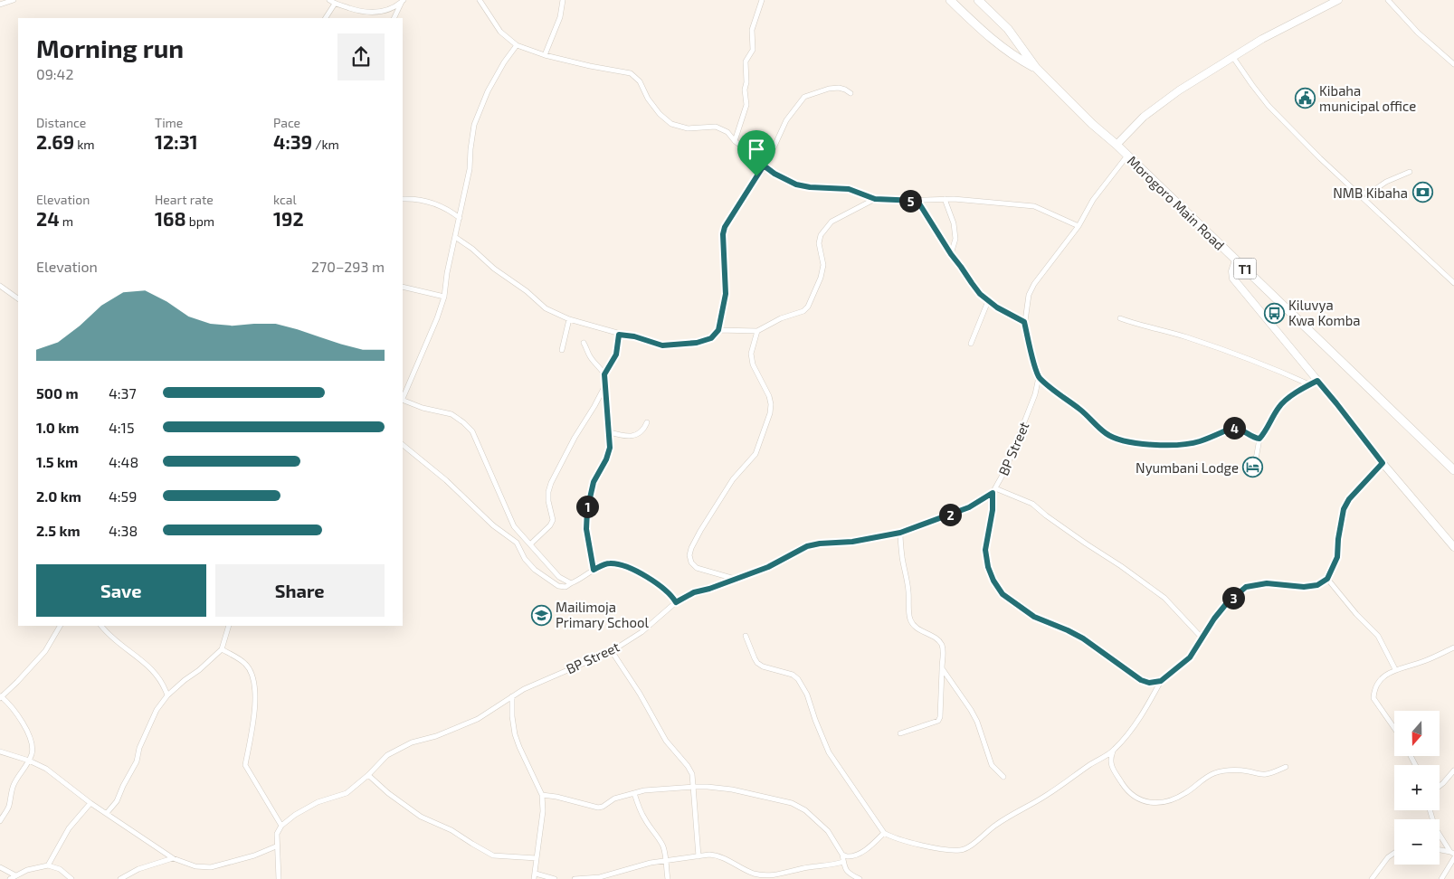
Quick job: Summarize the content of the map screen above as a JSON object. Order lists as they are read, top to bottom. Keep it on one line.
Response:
{"streets":{"highway":["Morogoro Main Road","T1"],"street":["BP Street"]},"places":{"public building":["Kibaha municipal office"],"bank":["NMB Kibaha"],"bus stop":["Kiluvya Kwa Komba"],"hotel":["Nyumbani Lodge"],"school or university":["Mailimoja Primary School"]},"north":"bottom","page":{"heading":["Morning run","09:42"],"stats":[["Distance","2.69 km"],["Time","12:31"],["Pace","4:39 /km"],["Elevation","24 m"],["Heart rate","168 bpm"],["kcal","192"]],"pins":["5","4","1","2","3"],"chart":["Elevation","270–293 m"],"list":[{"name":"500 m","note":"4:37"},{"name":"1.0 km","note":"4:15"},{"name":"1.5 km","note":"4:48"},{"name":"2.0 km","note":"4:59"},{"name":"2.5 km","note":"4:38"}],"buttons":["Save","Share"],"map_buttons":["+","−"]}}
